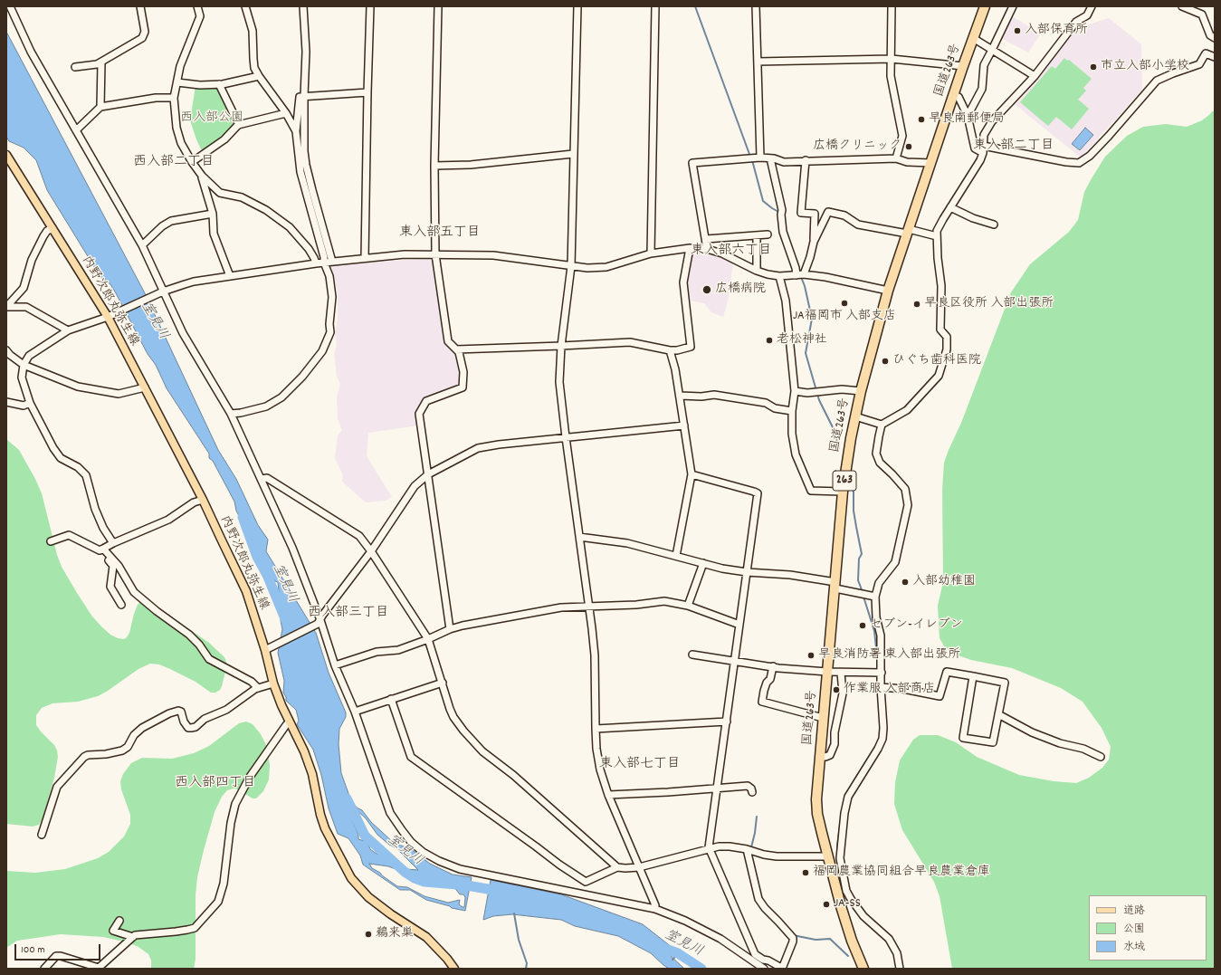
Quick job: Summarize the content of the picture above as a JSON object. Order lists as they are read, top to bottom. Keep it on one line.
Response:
{"streets":{"highway":["国道263号","263"],"main road":["内野次郎丸弥生線"]},"districts":["東入部二丁目","西入部二丁目","東入部五丁目","東入部六丁目","西入部三丁目","東入部七丁目","西入部四丁目"],"water":["室見川"],"parks":["西入部公園"],"places":["入部保育所","市立入部小学校","早良南郵便局","広橋クリニック","広橋病院","JA福岡市 入部支店","早良区役所 入部出張所","老松神社","ひぐち歯科医院","入部幼稚園","セブン-イレブン","早良消防署 東入部出張所","作業服 入部商店","福岡農業協同組合早良農業倉庫","JA-SS","鵜来巣"],"legend":["道路","公園","水域"],"scale_bar":"100 m"}
